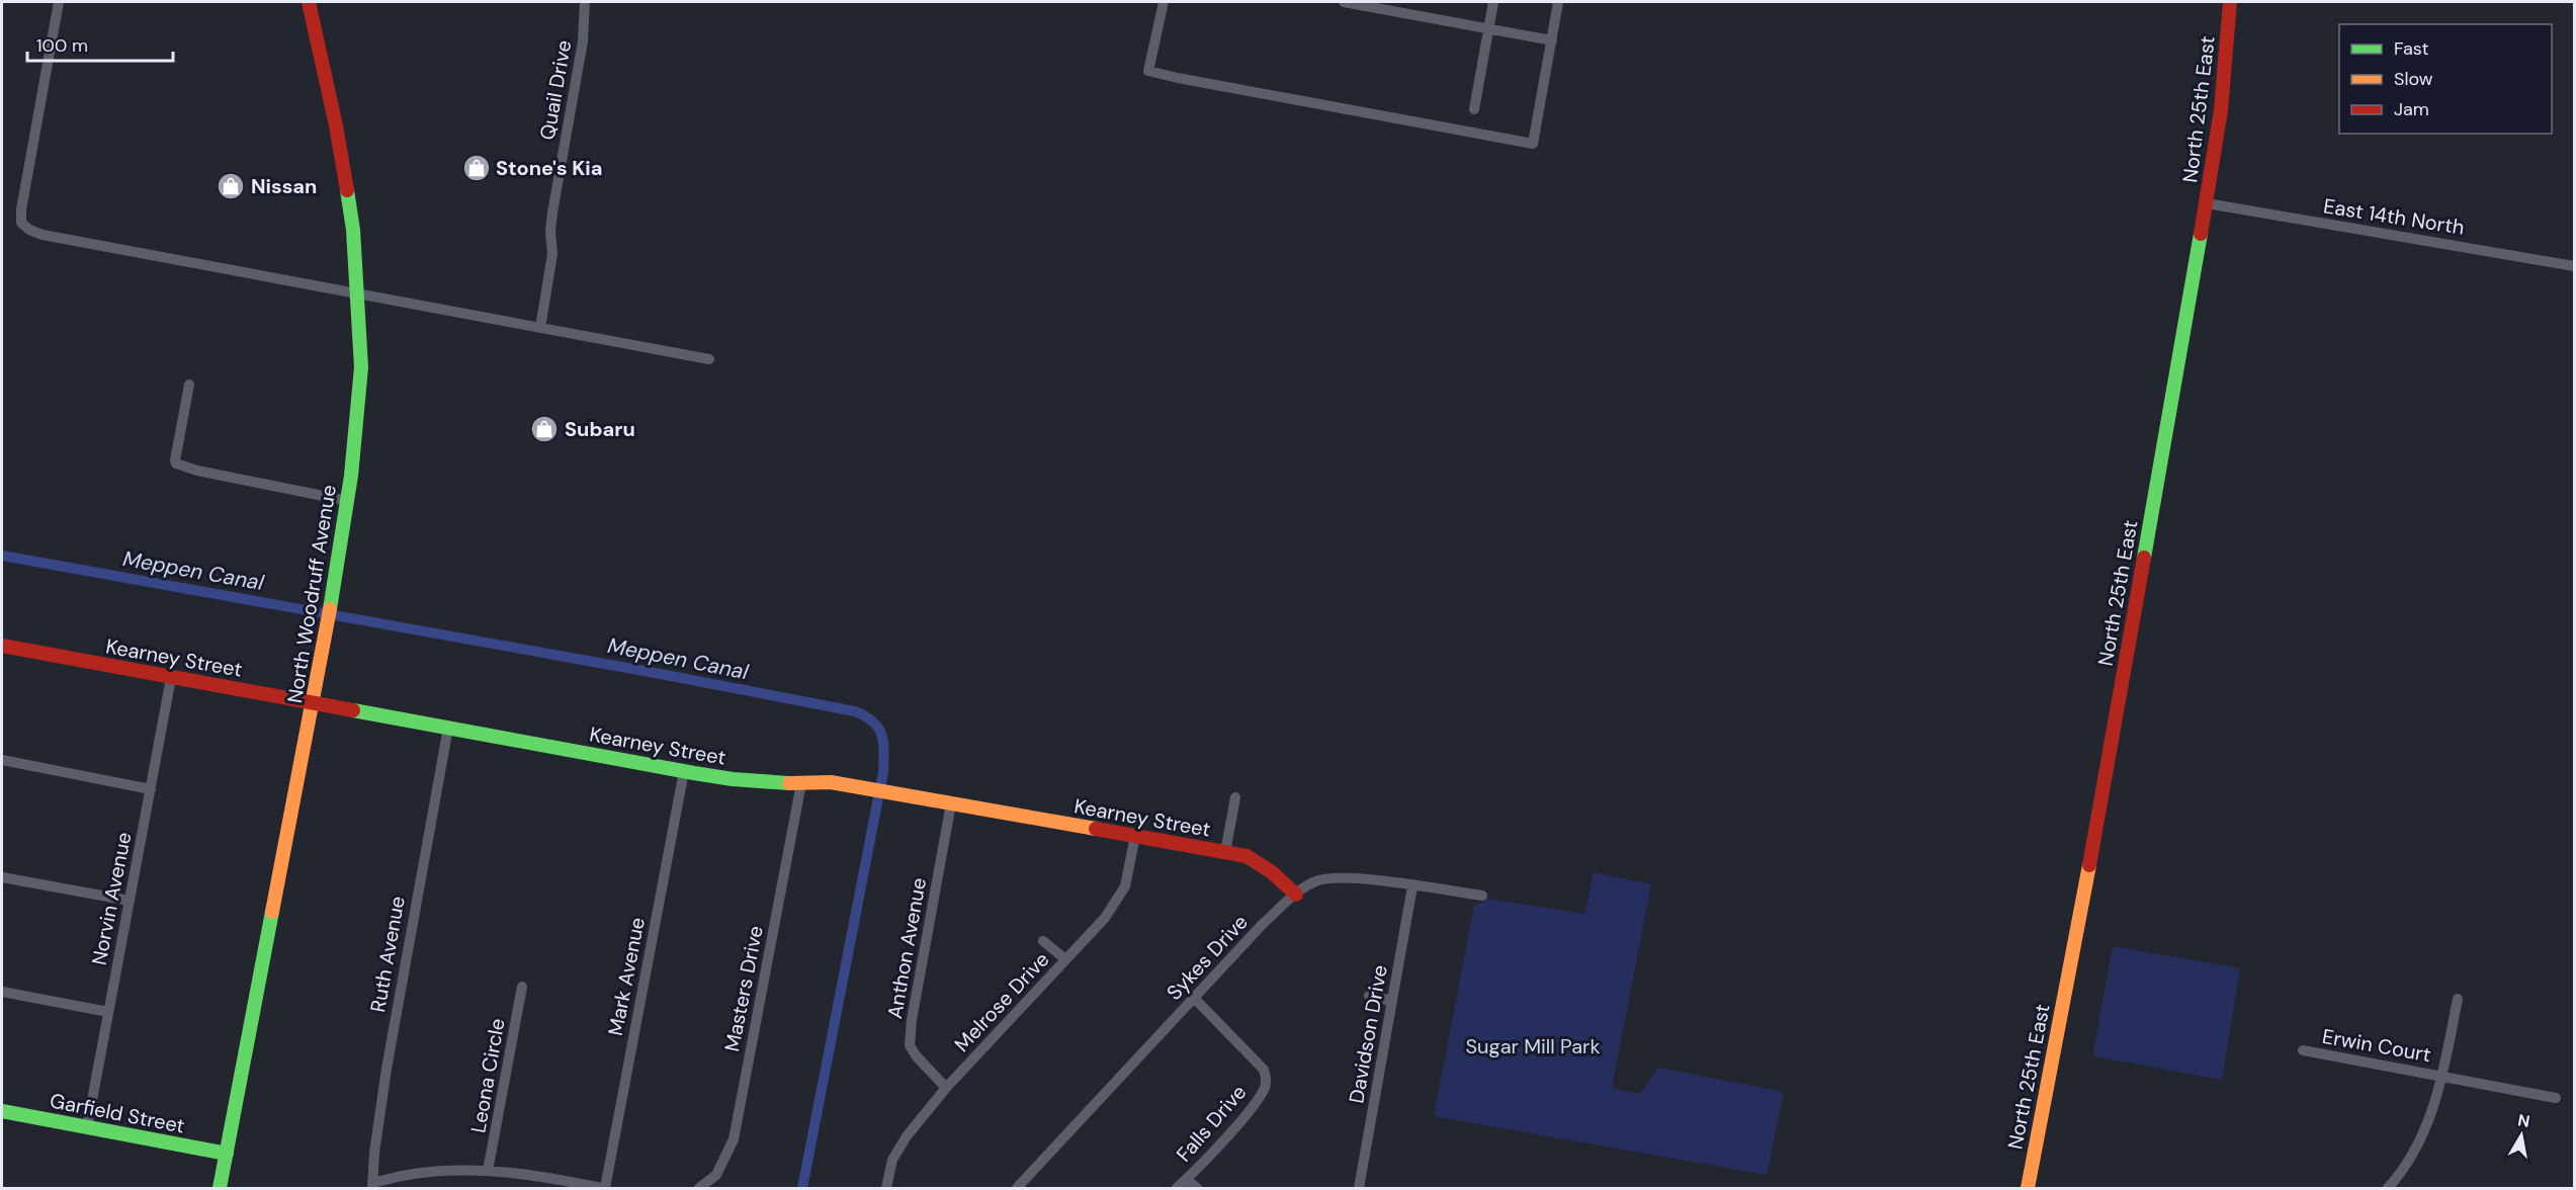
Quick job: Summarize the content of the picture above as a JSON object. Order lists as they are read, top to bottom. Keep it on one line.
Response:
{"streets":{"main road":["North 25th East","North Woodruff Avenue","Kearney Street","Garfield Street"],"street":["Quail Drive","East 14th North","Norvin Avenue","Anthon Avenue","Ruth Avenue","Sykes Drive","Mark Avenue","Masters Drive","Melrose Drive","Davidson Drive","Erwin Court","Leona Circle","Falls Drive"]},"crossings":[["North 25th East","East 14th North"],["North Woodruff Avenue","Kearney Street"],["North Woodruff Avenue","Garfield Street"],["Kearney Street","Norvin Avenue"],["Kearney Street","Anthon Avenue"],["Kearney Street","Ruth Avenue"],["Kearney Street","Sykes Drive"],["Kearney Street","Mark Avenue"],["Kearney Street","Masters Drive"],["Kearney Street","Melrose Drive"],["Norvin Avenue","Garfield Street"],["Anthon Avenue","Melrose Drive"],["Sykes Drive","Davidson Drive"],["Sykes Drive","Falls Drive"]],"water":["Meppen Canal"],"parks":["Sugar Mill Park"],"places":{"shop":["Stone's Kia","Nissan","Subaru"]},"legend":["Fast","Slow","Jam"],"scale_bar":"100 m","north":"top"}
